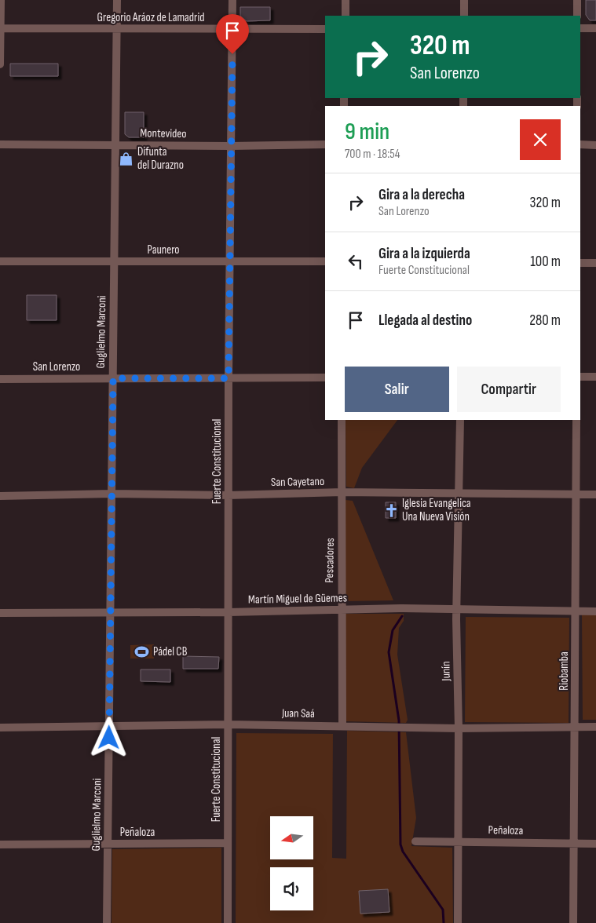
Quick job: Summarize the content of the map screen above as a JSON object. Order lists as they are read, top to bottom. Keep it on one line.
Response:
{"streets":{"street":["Gregorio Aráoz de Lamadrid","Montevideo","Paunero","Guglielmo Marconi","San Lorenzo","Fuerte Constitucional","San Cayetano","Pescadores","Martín Miguel de Güemes","Junín","Riobamba","Juan Saá","Peñaloza"]},"crossings":[["Gregorio Aráoz de Lamadrid","Guglielmo Marconi"],["Gregorio Aráoz de Lamadrid","Fuerte Constitucional"],["Montevideo","Guglielmo Marconi"],["Montevideo","Fuerte Constitucional"],["Paunero","Guglielmo Marconi"],["Paunero","Fuerte Constitucional"],["Guglielmo Marconi","San Lorenzo"],["Guglielmo Marconi","San Cayetano"],["Guglielmo Marconi","Martín Miguel de Güemes"],["Guglielmo Marconi","Juan Saá"],["Guglielmo Marconi","Peñaloza"],["San Lorenzo","Fuerte Constitucional"],["Fuerte Constitucional","San Cayetano"],["Fuerte Constitucional","Martín Miguel de Güemes"],["Fuerte Constitucional","Juan Saá"],["Fuerte Constitucional","Peñaloza"],["San Cayetano","Pescadores"],["San Cayetano","Junín"],["San Cayetano","Riobamba"],["Pescadores","Martín Miguel de Güemes"],["Pescadores","Juan Saá"],["Martín Miguel de Güemes","Junín"],["Martín Miguel de Güemes","Riobamba"],["Junín","Juan Saá"],["Junín","Peñaloza"],["Riobamba","Juan Saá"],["Riobamba","Peñaloza"]],"places":{"shop":["Difunta del Durazno"],"church":["Iglesia Evangelica Una Nueva Visión"],"sports":["Pádel CB"]},"north":"left","page":{"turn":["320 m","San Lorenzo"],"heading":["9 min","700 m · 18:54"],"list":[{"name":"Gira a la derecha","note":"San Lorenzo","value":"320 m"},{"name":"Gira a la izquierda","note":"Fuerte Constitucional","value":"100 m"},{"name":"Llegada al destino","value":"280 m"}],"buttons":["Salir","Compartir"]}}
